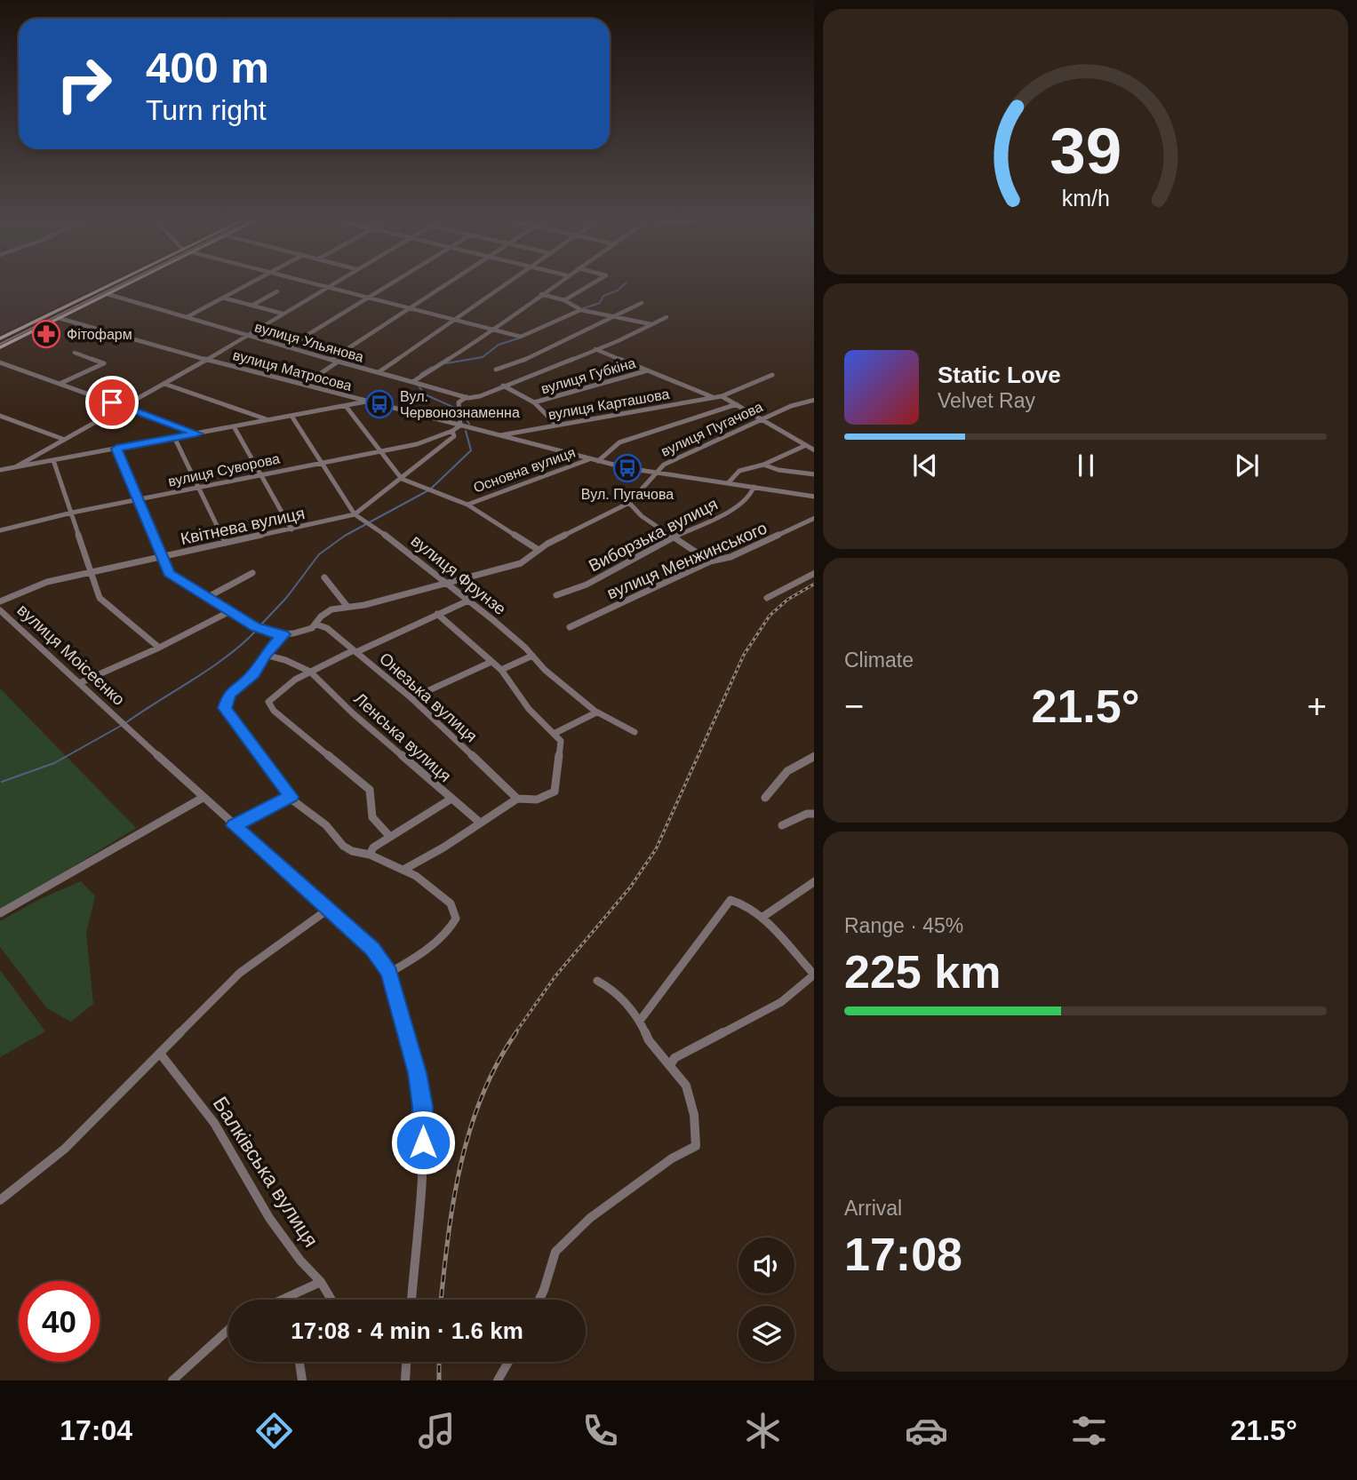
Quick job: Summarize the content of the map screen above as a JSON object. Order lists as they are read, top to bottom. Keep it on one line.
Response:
{"streets":{"street":["вулиця Ульянова","вулиця Матросова","вулиця Губкіна","вулиця Карташова","вулиця Пугачова","вулиця Суворова","Основна вулиця","Квітнева вулиця","Виборзька вулиця","вулиця Менжинського","вулиця Фрунзе","вулиця Моісеєнко","Онезька вулиця","Ленська вулиця","Балківська вулиця"]},"crossings":[["вулиця Матросова","вулиця Карташова"],["вулиця Матросова","вулиця Пугачова"],["вулиця Матросова","Основна вулиця"],["вулиця Матросова","Квітнева вулиця"],["вулиця Матросова","Виборзька вулиця"],["вулиця Пугачова","вулиця Фрунзе"],["вулиця Пугачова","Онезька вулиця"],["вулиця Суворова","Квітнева вулиця"],["вулиця Суворова","вулиця Фрунзе"],["Квітнева вулиця","вулиця Фрунзе"]],"places":{"pharmacy":["Фітофарм"],"bus stop":["Вул. Червонознаменна","Вул. Пугачова"]},"page":{"turn":["400 m","Turn right"],"song":["Static Love","Velvet Ray"],"tile":["Climate",["Range · 45%","225 km"],["Arrival","17:08"]],"heat":["−","21.5°","+"],"limit":"40","trip":"17:08 · 4 min · 1.6 km","tabs":["17:04","21.5°"],"gauge":["39","km/h"]}}
